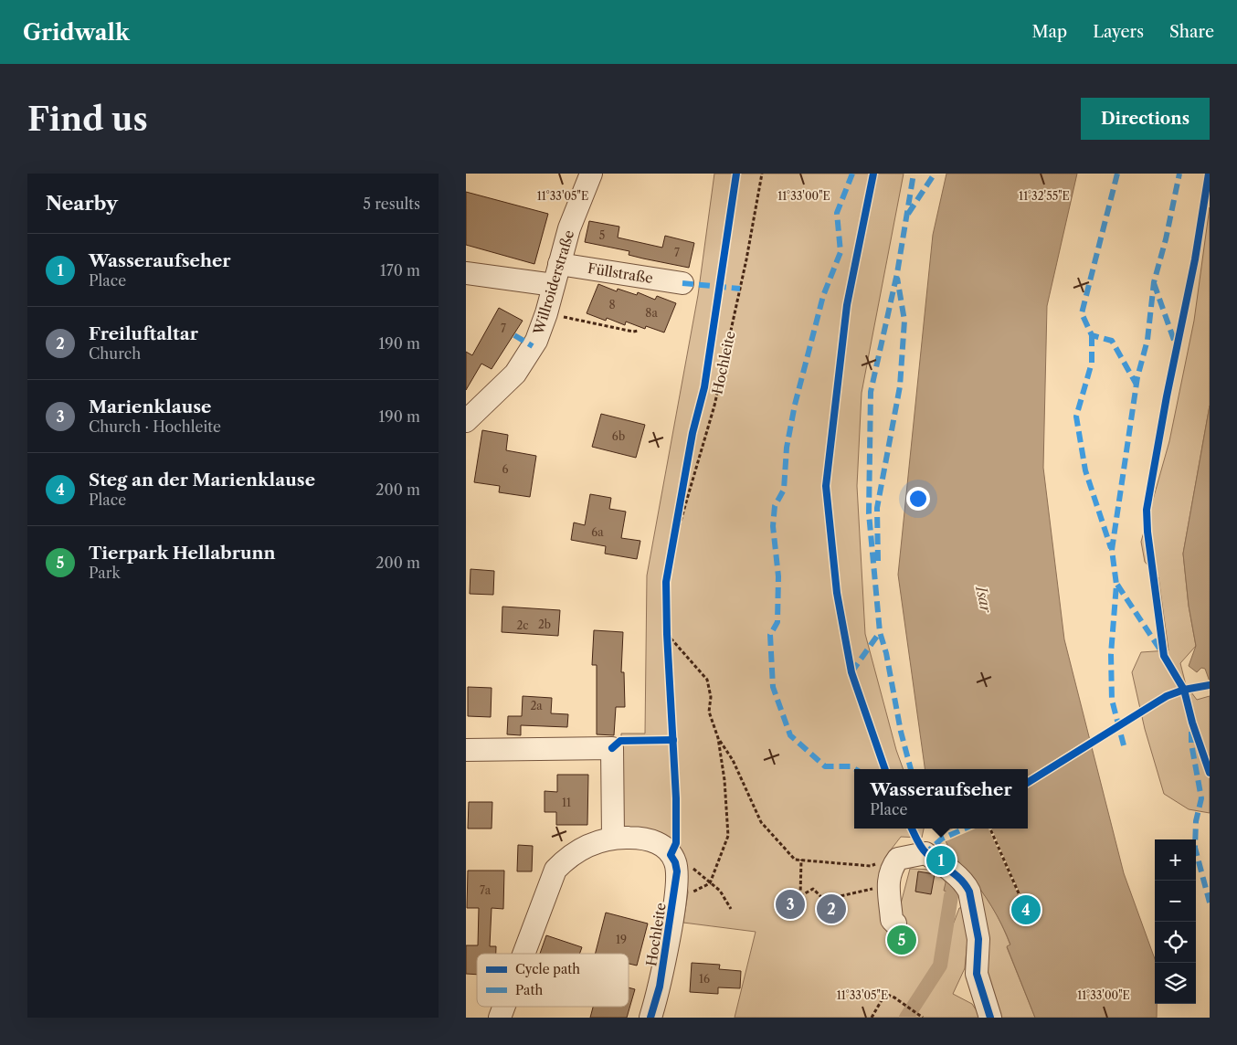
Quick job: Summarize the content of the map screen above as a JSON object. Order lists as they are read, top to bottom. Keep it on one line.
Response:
{"streets":{"street":["Füllstraße","Willroiderstraße","Hochleite"]},"crossings":[["Füllstraße","Willroiderstraße"]],"water":["Isar"],"house_numbers":["5","7","8","8a","7","6b","6","6a","2b","2c","2a","11","7a","19","16"],"legend":["Cycle path","Path"],"page":{"header":"Gridwalk","nav":["Map","Layers","Share"],"buttons":"Directions","title":"Find us","heading":["Nearby","5 results"],"list":[{"mark":"1","name":"Wasseraufseher","note":"Place","value":"170 m"},{"mark":"2","name":"Freiluftaltar","note":"Church","value":"190 m"},{"mark":"3","name":"Marienklause","note":"Church · Hochleite","value":"190 m"},{"mark":"4","name":"Steg an der Marienklause","note":"Place","value":"200 m"},{"mark":"5","name":"Tierpark Hellabrunn","note":"Park","value":"200 m"}],"popup":["Wasseraufseher","Place"],"map_buttons":["+","−"],"pins":["1","3","2","4","5"]},"coordinates":["11°33'05\"E","11°33'00\"E","11°32'55\"E"]}
